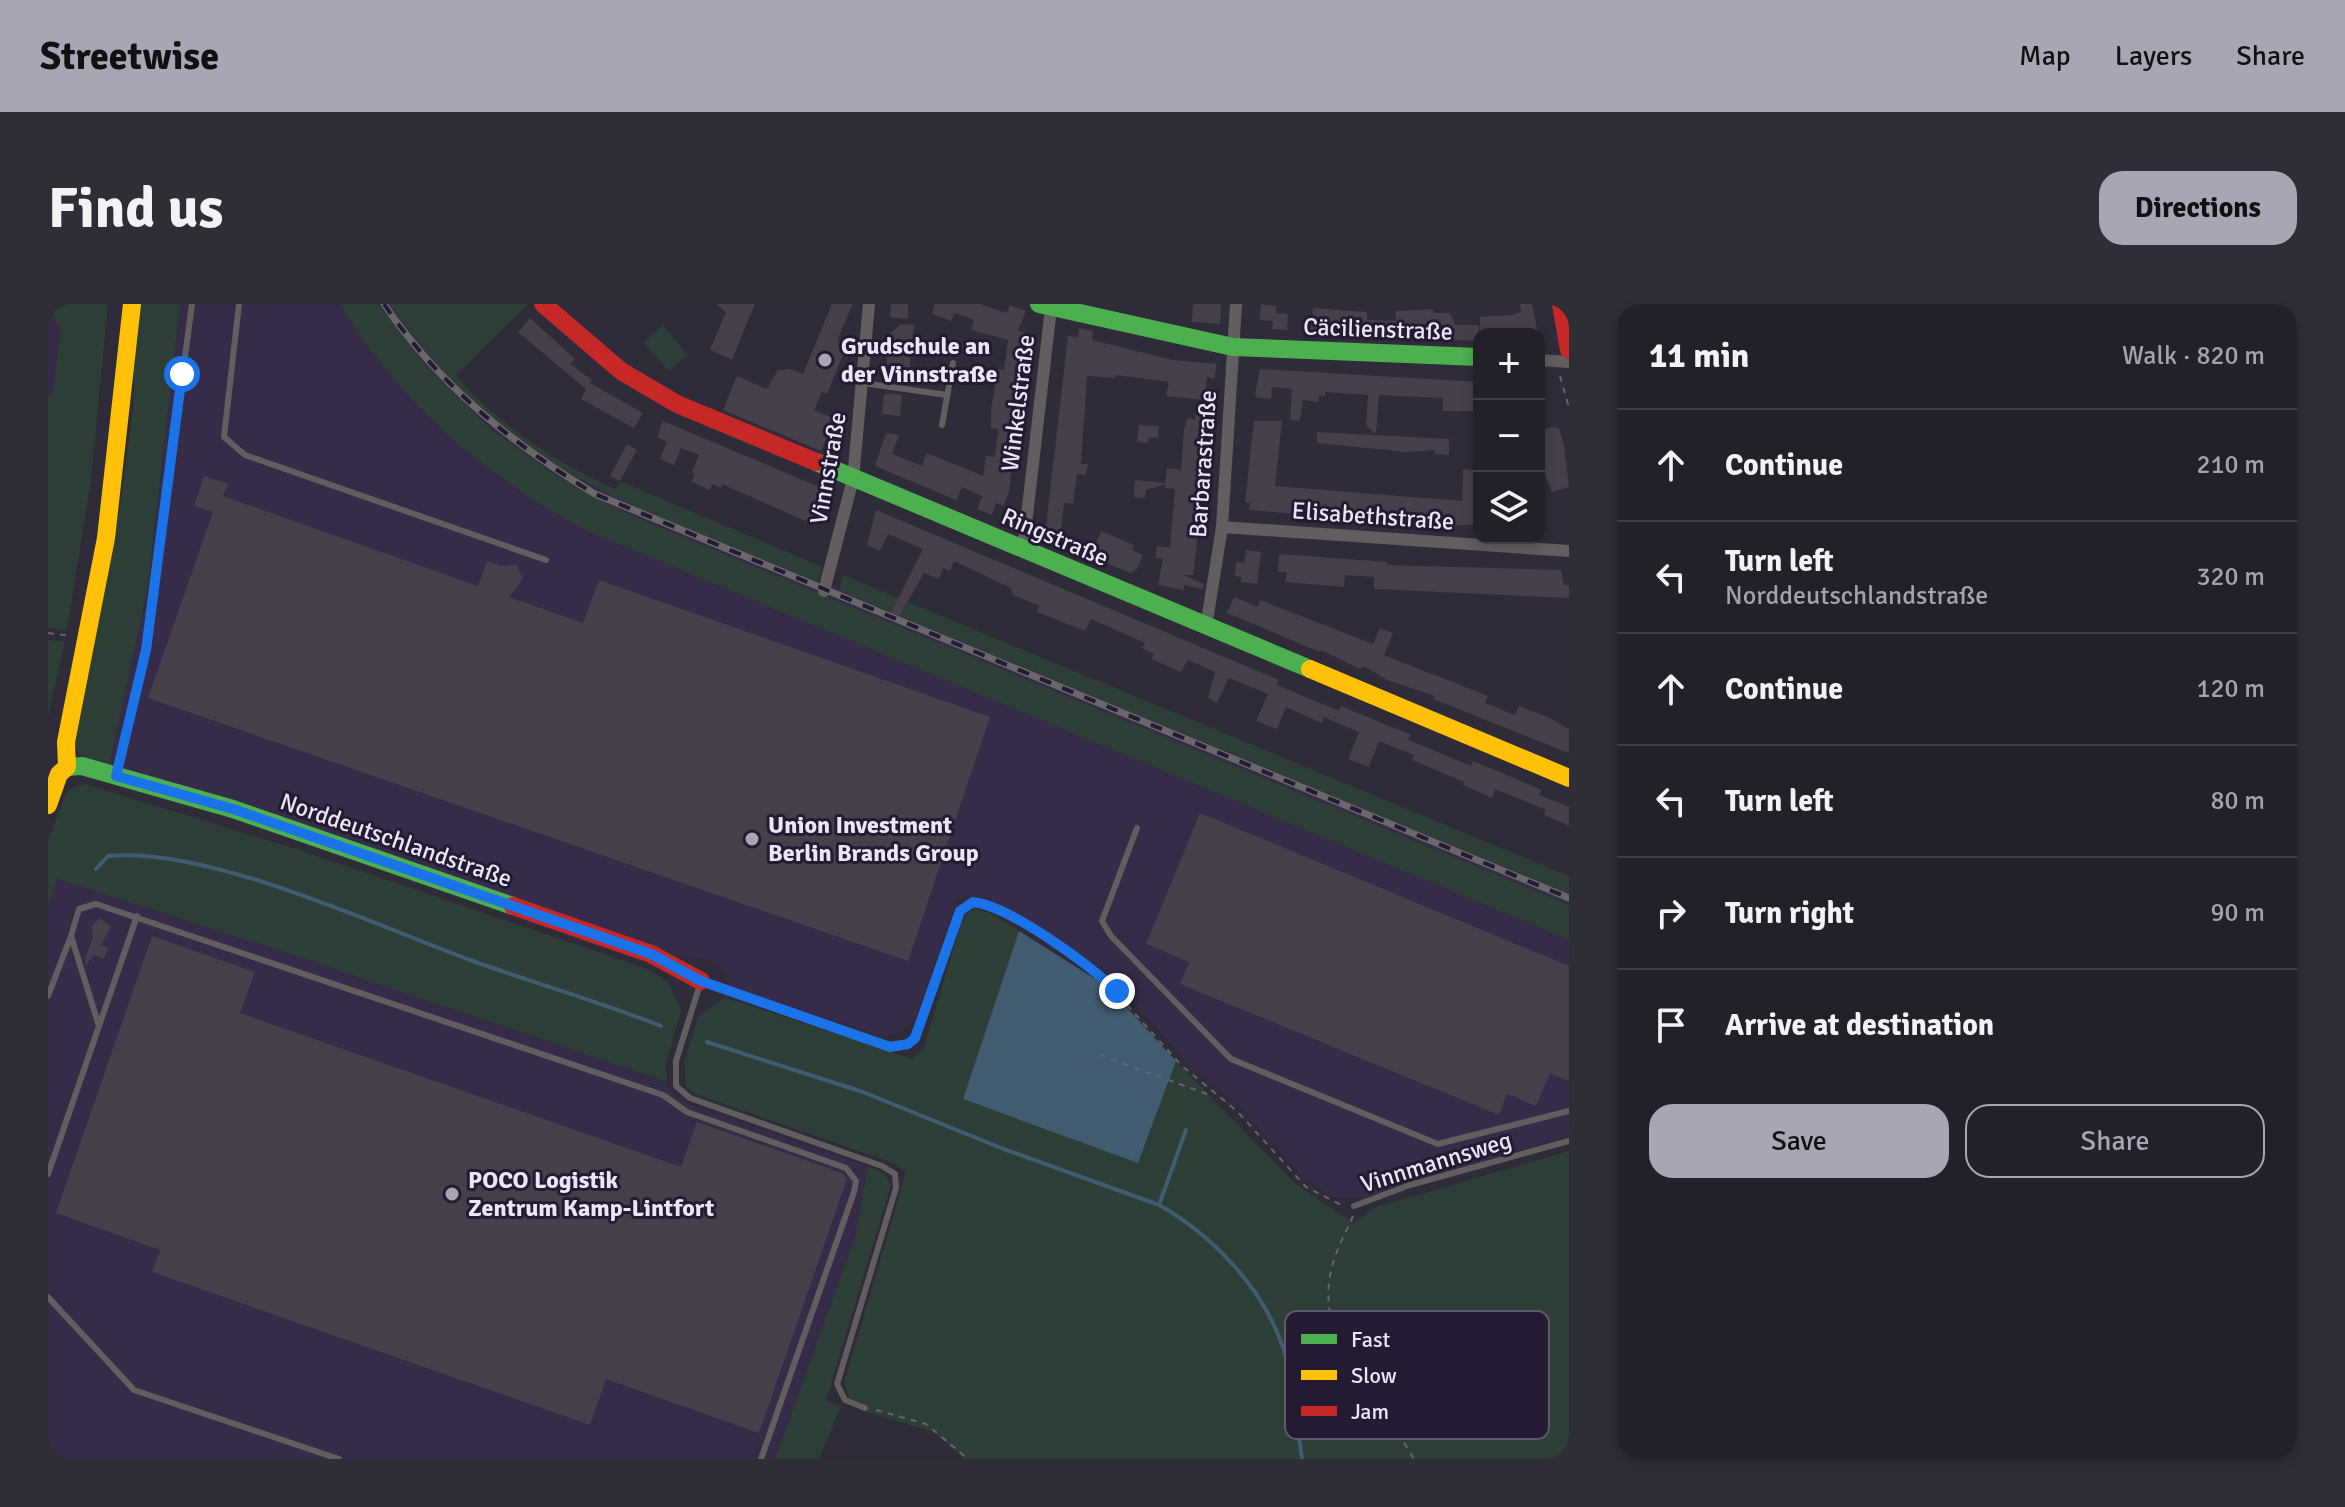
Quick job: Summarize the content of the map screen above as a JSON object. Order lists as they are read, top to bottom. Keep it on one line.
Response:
{"streets":{"street":["Cäcilienstraße","Winkelstraße","Barbarastraße","Vinnstraße","Elisabethstraße","Ringstraße","Norddeutschlandstraße"],"lane":["Vinnmannsweg"]},"crossings":[["Cäcilienstraße","Winkelstraße"],["Cäcilienstraße","Barbarastraße"],["Winkelstraße","Ringstraße"],["Barbarastraße","Elisabethstraße"],["Barbarastraße","Ringstraße"],["Vinnstraße","Ringstraße"]],"places":["Grudschule an der Vinnstraße","Union Investment Berlin Brands Group","POCO Logistik Zentrum Kamp-Lintfort"],"legend":["Fast","Slow","Jam"],"page":{"header":"Streetwise","nav":["Map","Layers","Share"],"buttons":["Directions",["Save","Share"]],"title":"Find us","heading":["11 min","Walk · 820 m"],"map_buttons":["+","−"],"list":[["Continue","210 m"],["Turn left","Norddeutschlandstraße","320 m"],["Continue","120 m"],["Turn left","80 m"],["Turn right","90 m"],"Arrive at destination"]}}
